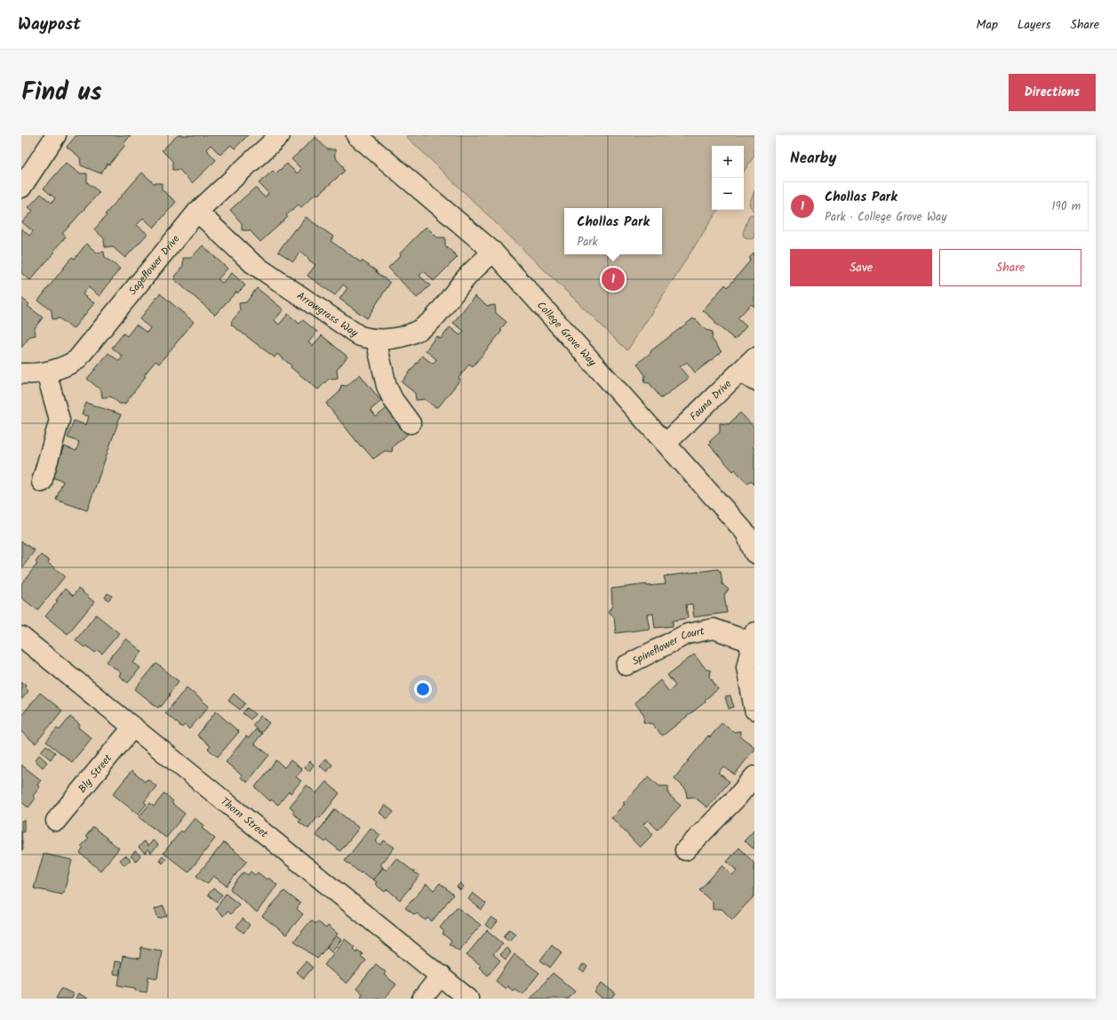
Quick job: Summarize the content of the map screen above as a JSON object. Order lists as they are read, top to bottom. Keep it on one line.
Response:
{"streets":{"street":["Sageflower Drive","Arrowgrass Way","College Grove Way","Fauna Drive","Spineflower Court","Bly Street","Thorn Street"]},"crossings":[["Sageflower Drive","Arrowgrass Way"],["Arrowgrass Way","College Grove Way"],["College Grove Way","Fauna Drive"],["Bly Street","Thorn Street"]],"page":{"header":"Waypost","nav":["Map","Layers","Share"],"title":"Find us","buttons":["Directions",["Save","Share"]],"heading":"Nearby","map_buttons":["+","−"],"list":[{"mark":"1","name":"Chollas Park","note":"Park · College Grove Way","value":"190 m"}],"popup":["Chollas Park","Park"],"pins":"1"}}
